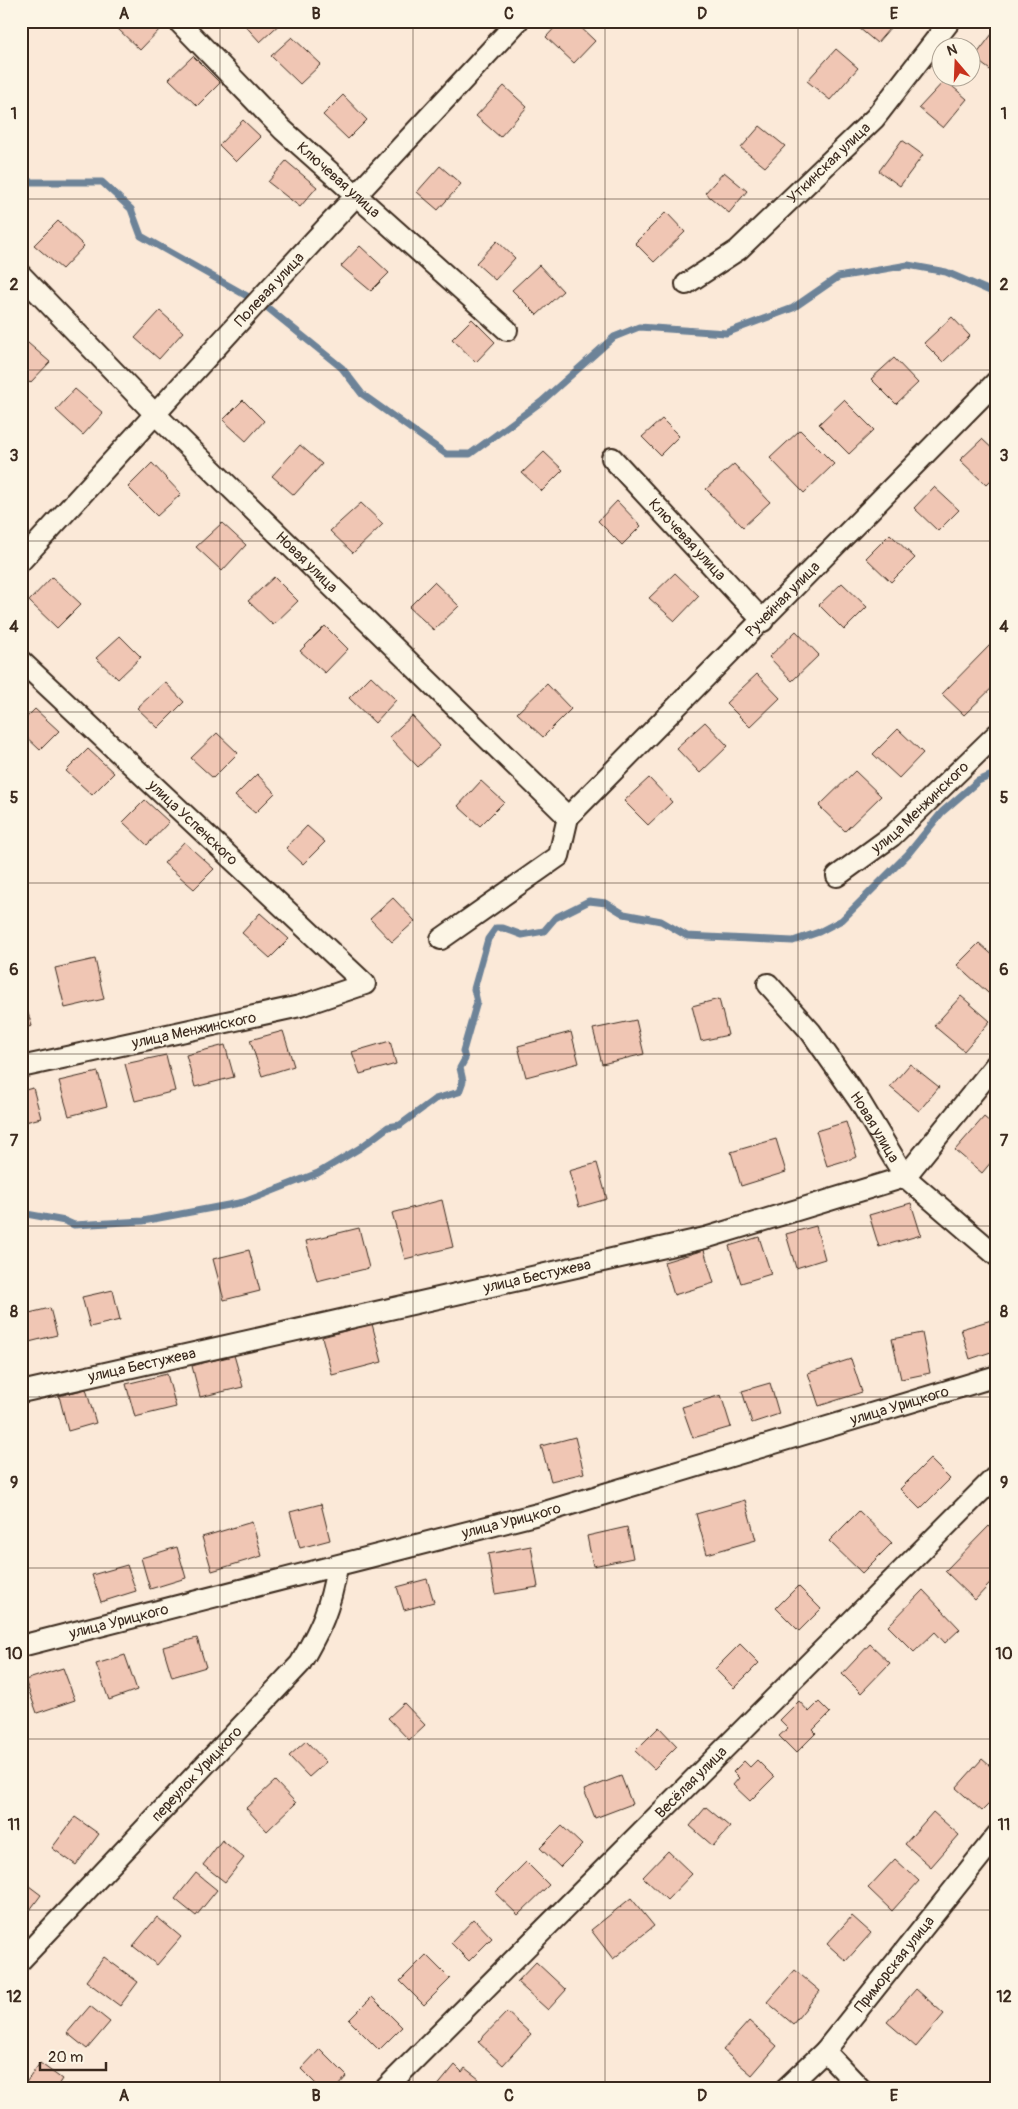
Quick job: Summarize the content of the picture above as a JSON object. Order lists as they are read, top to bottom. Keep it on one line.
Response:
{"streets":{"street":["Уткинская улица","Ключевая улица","Полевая улица","Новая улица","Ручейная улица","улица Менжинского","улица Успенского","улица Бестужева","улица Урицкого","переулок Урицкого","Весёлая улица","Приморская улица"]},"crossings":[["Ключевая улица","Полевая улица"],["Ключевая улица","Ручейная улица"],["Полевая улица","Новая улица"],["Новая улица","Ручейная улица"],["Новая улица","улица Бестужева"],["улица Менжинского","улица Успенского"],["улица Урицкого","переулок Урицкого"]],"scale_bar":"20 m","north":"top","grid":{"columns":["A","B","C","D","E"],"rows":["1","2","3","4","5","6","7","8","9","10","11","12"]}}
